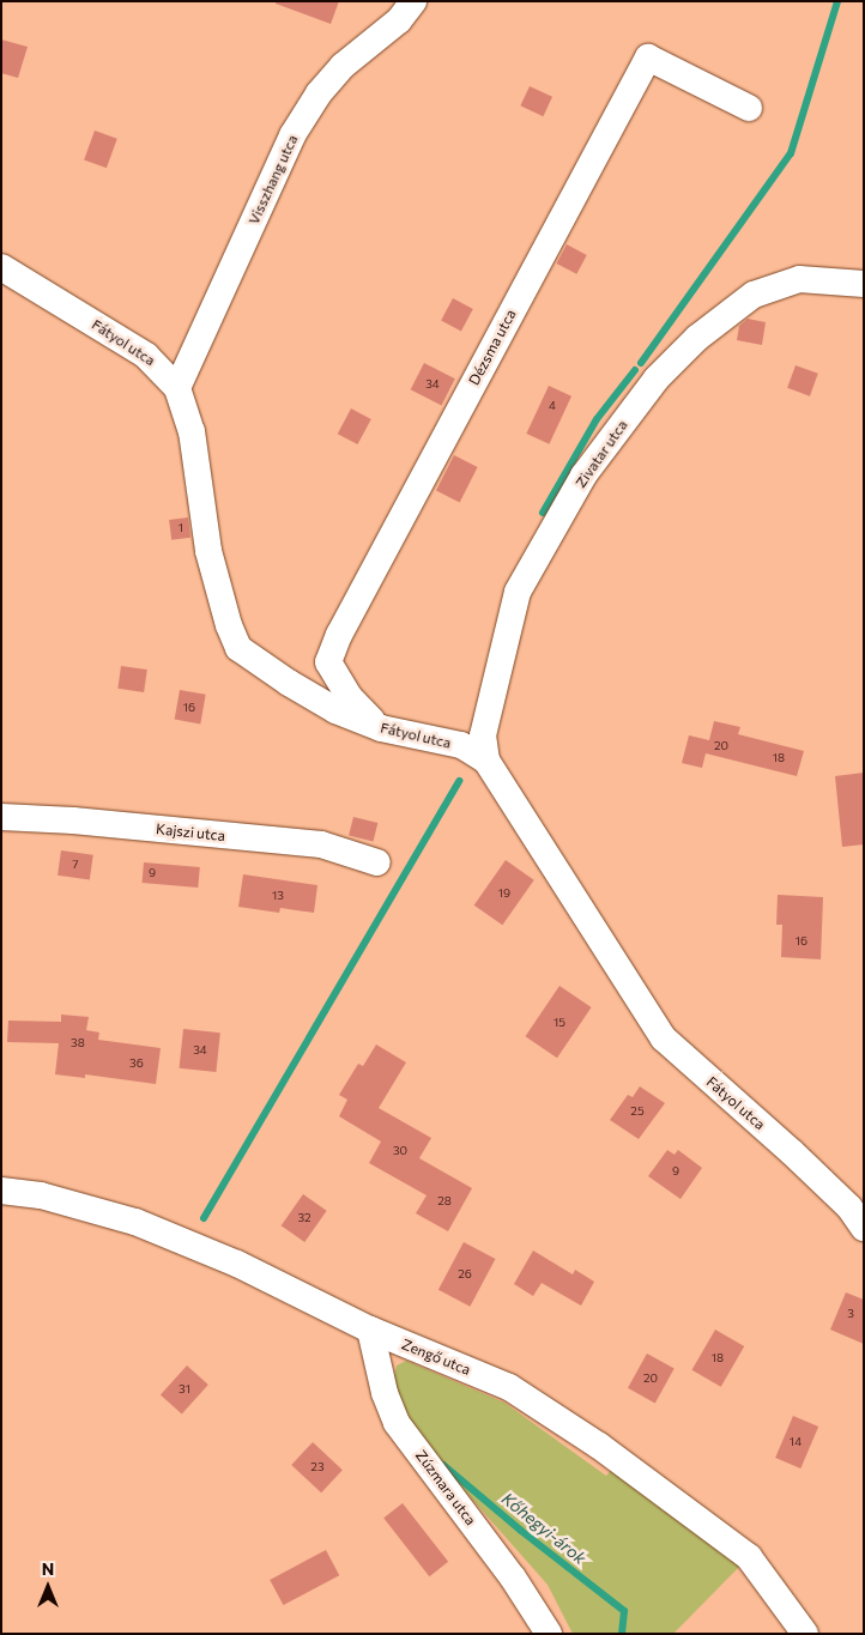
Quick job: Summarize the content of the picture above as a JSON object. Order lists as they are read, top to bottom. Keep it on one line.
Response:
{"streets":{"street":["Visszhang utca","Fátyol utca","Dézsma utca","Zivatar utca","Kajszi utca","Zengő utca","Zúzmara utca"]},"crossings":[["Visszhang utca","Fátyol utca"],["Fátyol utca","Dézsma utca"],["Fátyol utca","Zivatar utca"],["Zengő utca","Zúzmara utca"]],"water":["Kőhegyi-árok"],"house_numbers":["34","4","1","16","20","18","7","9","19","13","16","15","38","34","36","25","30","9","28","32","26","3","18","20","31","14","23"],"north":"top"}
